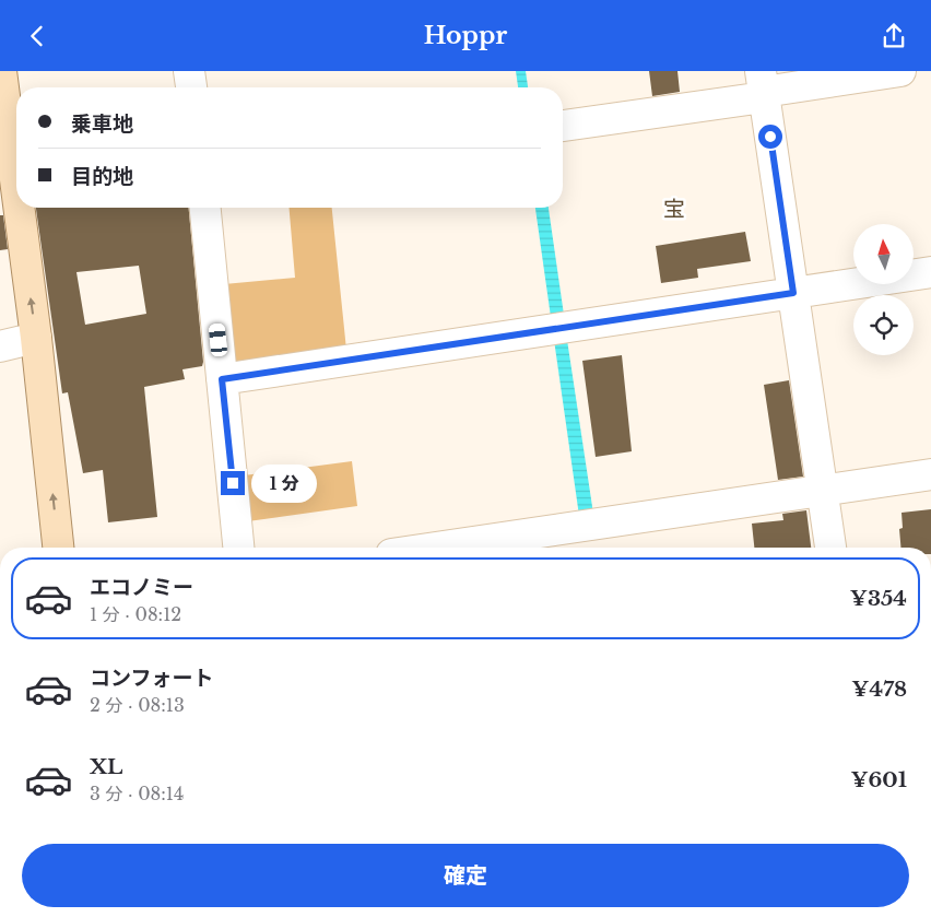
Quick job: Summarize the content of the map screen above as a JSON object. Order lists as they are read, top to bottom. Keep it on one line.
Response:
{"districts":["宝"],"north":"top","page":{"header":"Hoppr","banner":["乗車地","目的地"],"bubble":"1 分","list":[{"name":"エコノミー","note":"1 分 · 08:12","value":"¥354"},{"name":"コンフォート","note":"2 分 · 08:13","value":"¥478"},{"name":"XL","note":"3 分 · 08:14","value":"¥601"}],"buttons":"確定"}}
